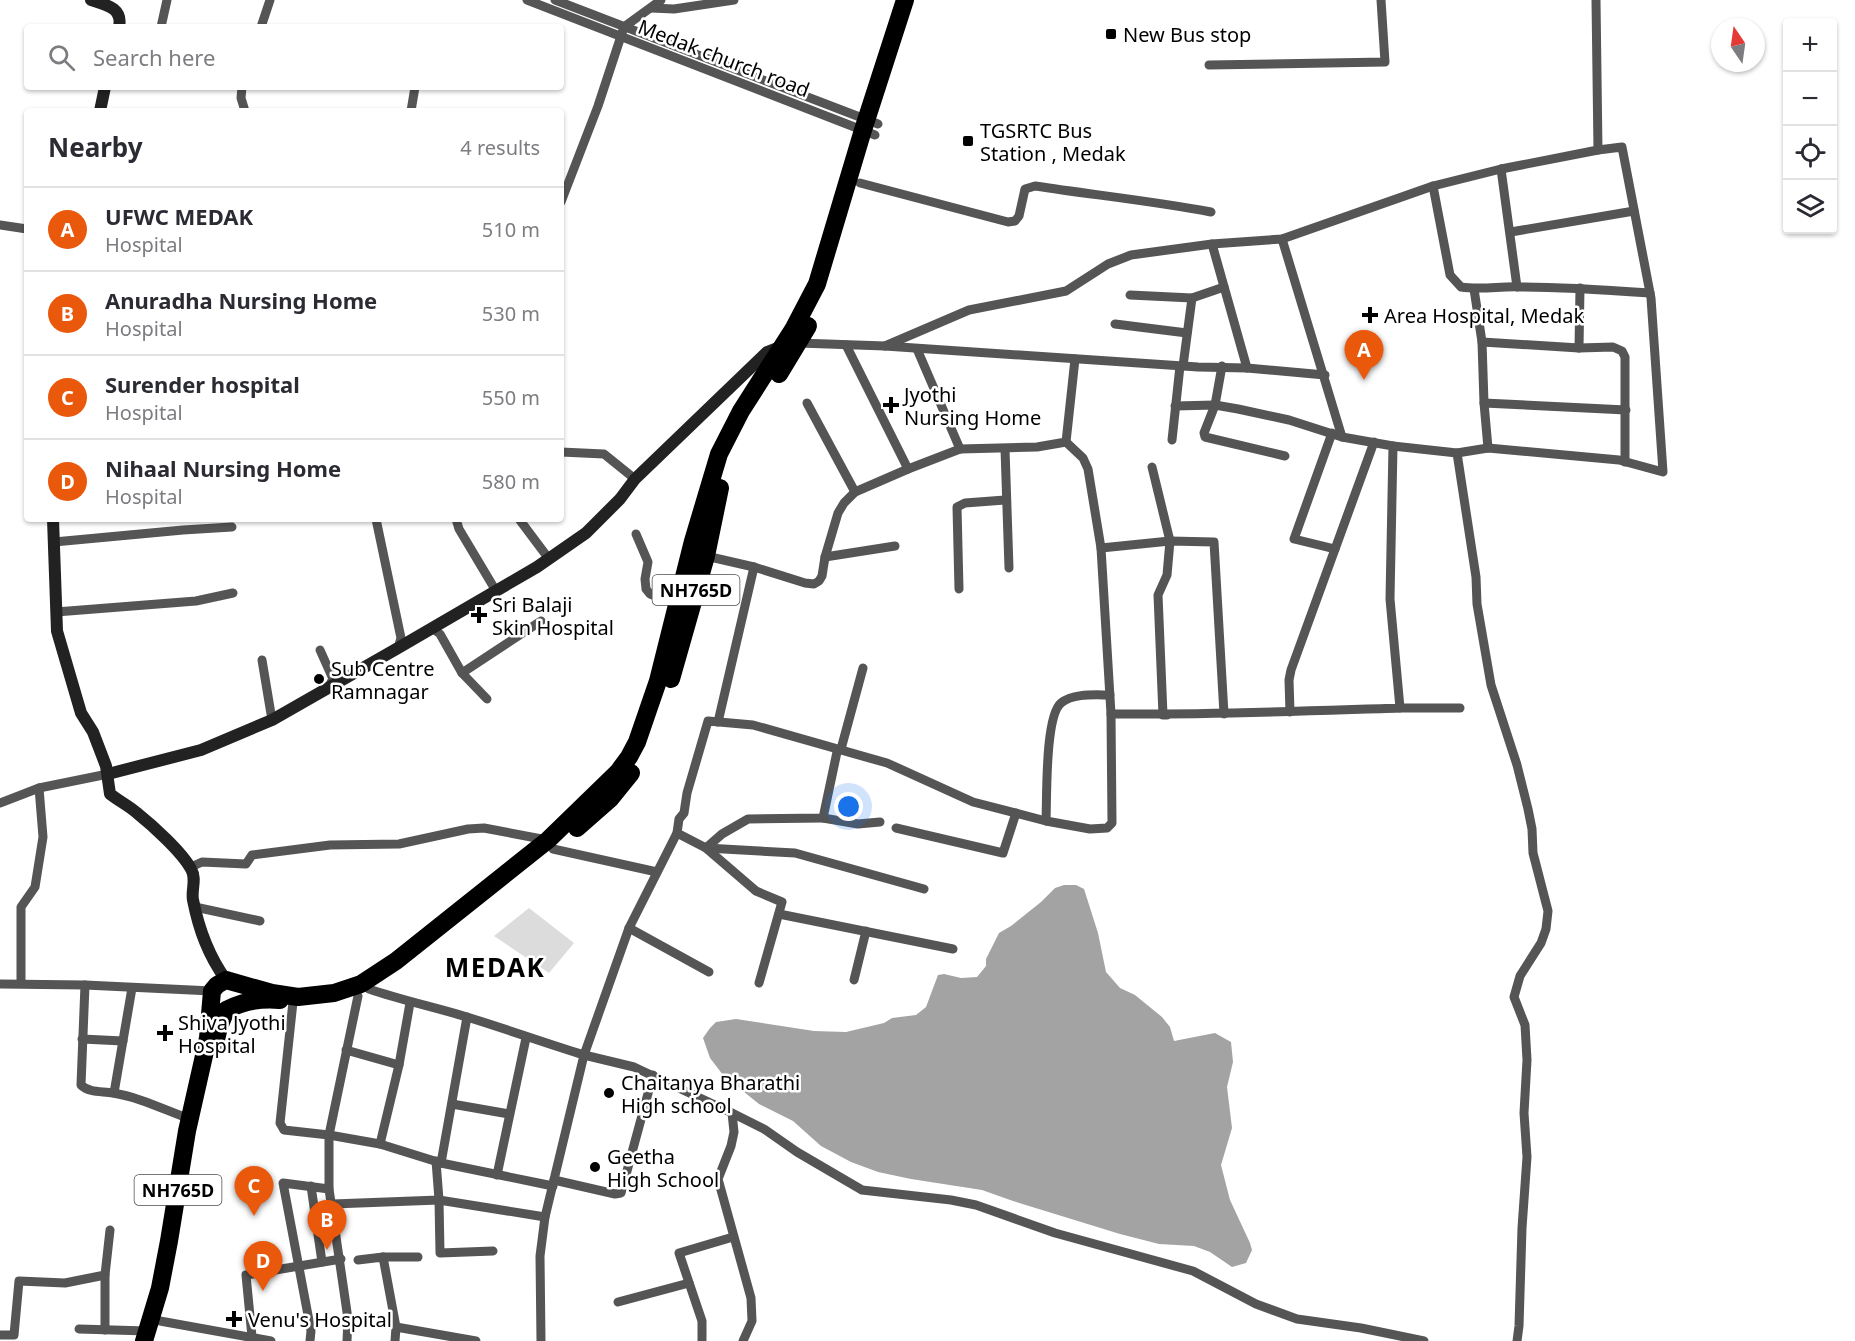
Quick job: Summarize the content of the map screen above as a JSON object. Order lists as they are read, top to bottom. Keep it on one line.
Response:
{"streets":{"highway":["NH765D"],"street":["Medak church road"]},"crossings":[["Medak church road","NH765D"]],"districts":["MEDAK"],"places":{"transit":["New Bus stop","TGSRTC Bus Station , Medak"],"health":["Area Hospital, Medak","Jyothi Nursing Home","Sri Balaji Skin Hospital","Shiva Jyothi Hospital","Venu's Hospital"],"other":["Sub Centre Ramnagar","Chaitanya Bharathi High school","Geetha High School"]},"north":"top","page":{"map_buttons":["+","−"],"search":"Search here","heading":["Nearby","4 results"],"list":[{"mark":"A","name":"UFWC MEDAK","note":"Hospital","value":"510 m"},{"mark":"B","name":"Anuradha Nursing Home","note":"Hospital","value":"530 m"},{"mark":"C","name":"Surender hospital","note":"Hospital","value":"550 m"},{"mark":"D","name":"Nihaal Nursing Home","note":"Hospital","value":"580 m"}],"pins":["A","C","B","D"]}}
